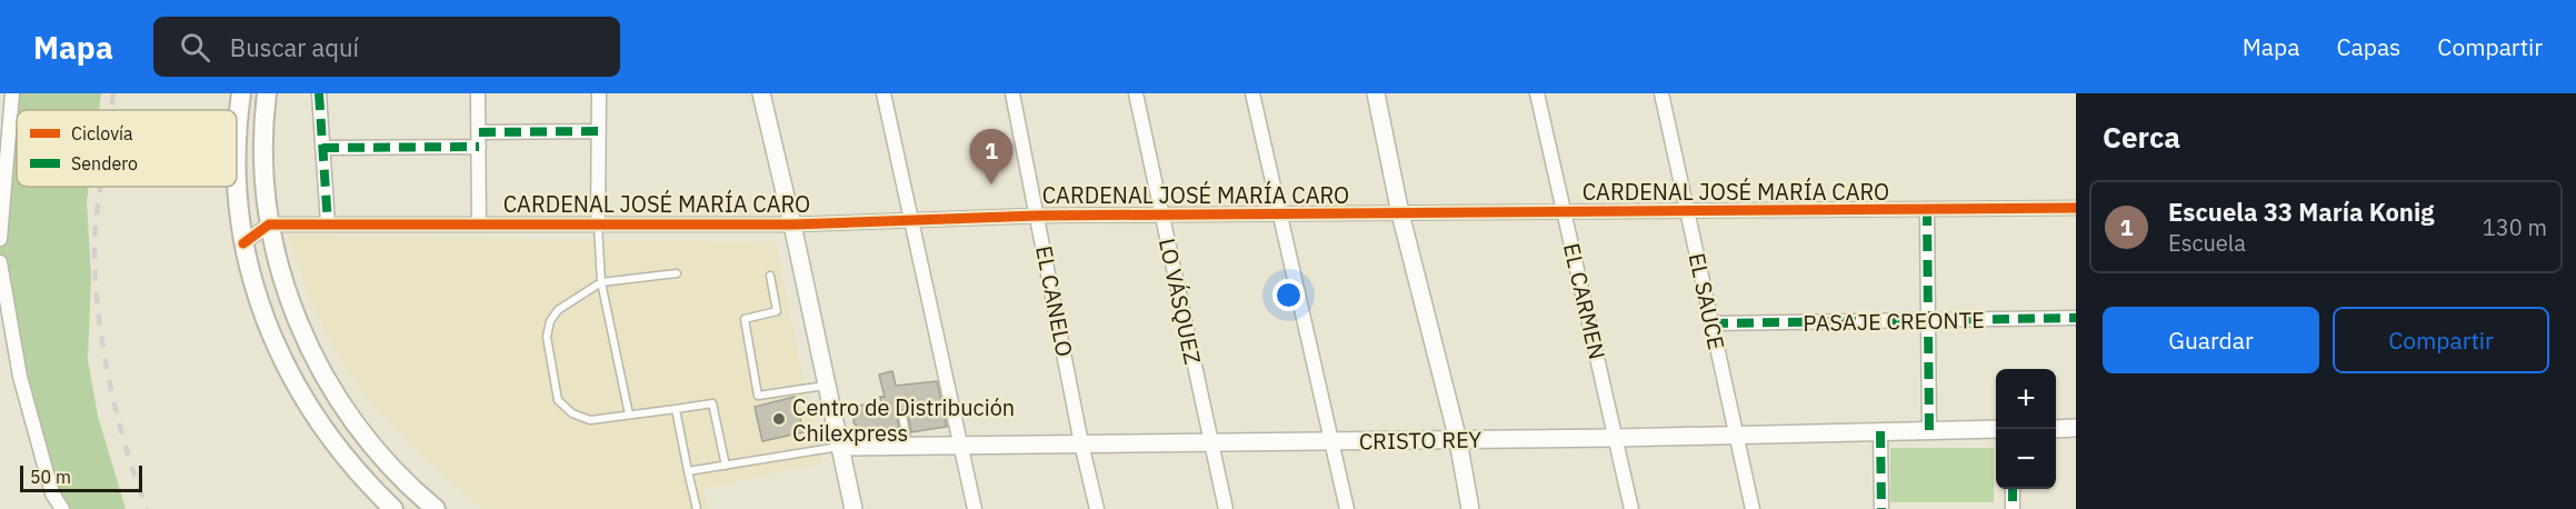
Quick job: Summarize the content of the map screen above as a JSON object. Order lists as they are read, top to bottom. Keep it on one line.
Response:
{"streets":{"street":["CARDENAL JOSÉ MARÍA CARO","EL CANELO","LO VÁSQUEZ","EL CARMEN","EL SAUCE","PASAJE CREONTE","CRISTO REY"]},"crossings":[["CARDENAL JOSÉ MARÍA CARO","EL CANELO"],["CARDENAL JOSÉ MARÍA CARO","LO VÁSQUEZ"],["CARDENAL JOSÉ MARÍA CARO","EL CARMEN"],["CARDENAL JOSÉ MARÍA CARO","EL SAUCE"],["EL CANELO","CRISTO REY"],["LO VÁSQUEZ","CRISTO REY"],["EL CARMEN","CRISTO REY"],["EL SAUCE","PASAJE CREONTE"],["EL SAUCE","CRISTO REY"]],"places":["Centro de Distribución Chilexpress"],"legend":["Ciclovía","Sendero"],"scale_bar":"50 m","page":{"header":"Mapa","search":"Buscar aquí","nav":["Mapa","Capas","Compartir"],"heading":"Cerca","pins":"1","list":[{"mark":"1","name":"Escuela 33 María Konig","note":"Escuela","value":"130 m"}],"buttons":["Guardar","Compartir"],"map_buttons":["+","−"],"scale":"50 m"}}
